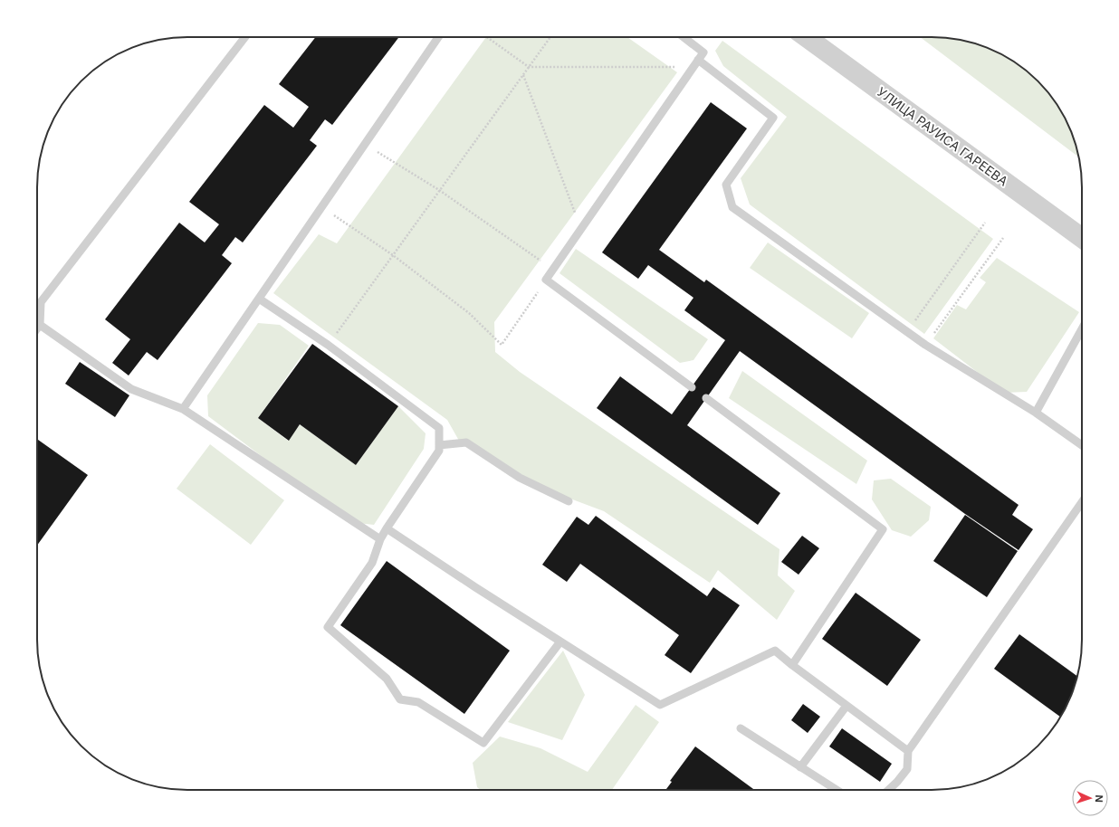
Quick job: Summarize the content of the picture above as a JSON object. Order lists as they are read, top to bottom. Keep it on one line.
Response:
{"streets":{"street":["УЛИЦА РАУИСА ГАРЕЕВА"]},"north":"right"}
